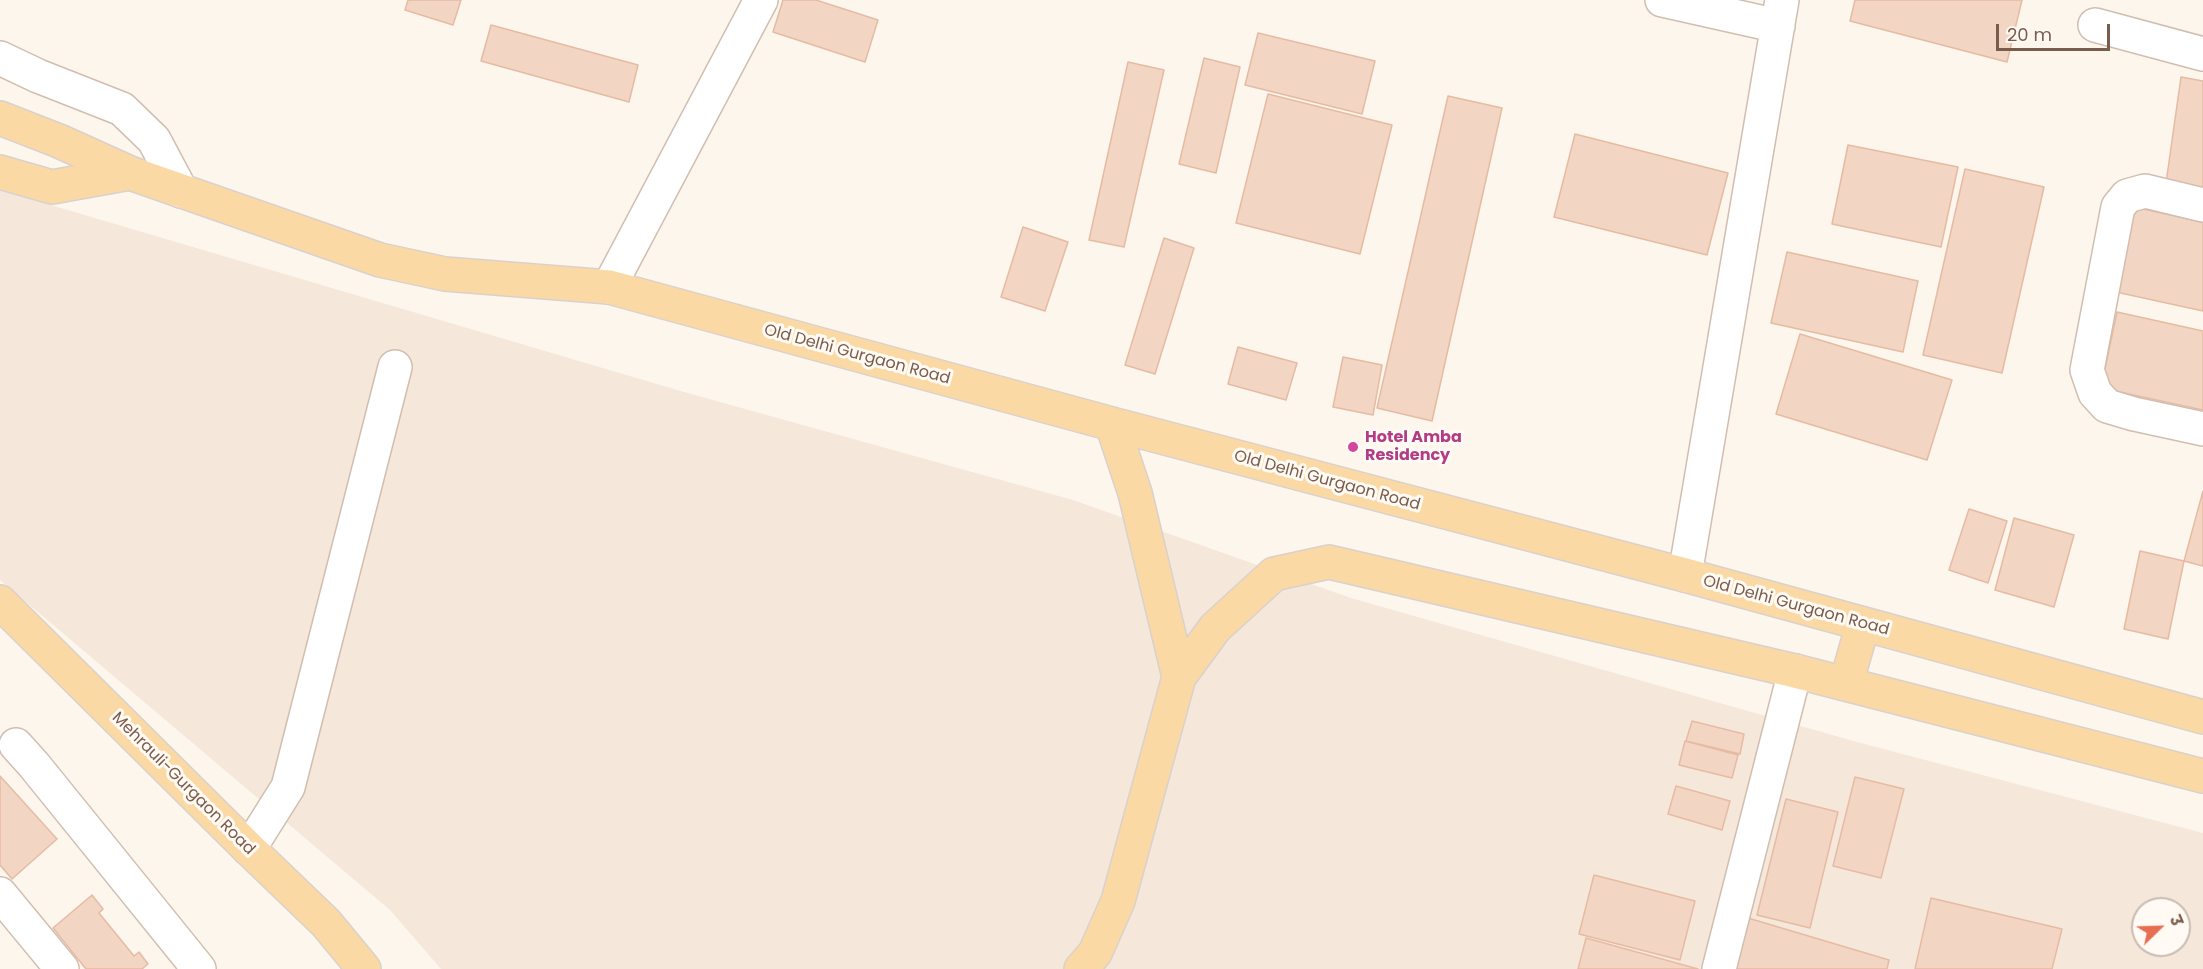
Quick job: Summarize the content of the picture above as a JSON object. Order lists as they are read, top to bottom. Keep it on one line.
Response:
{"streets":{"main road":["Old Delhi Gurgaon Road","Mehrauli-Gurgaon Road"]},"places":["Hotel Amba Residency"],"scale_bar":"20 m","north":"top right"}
